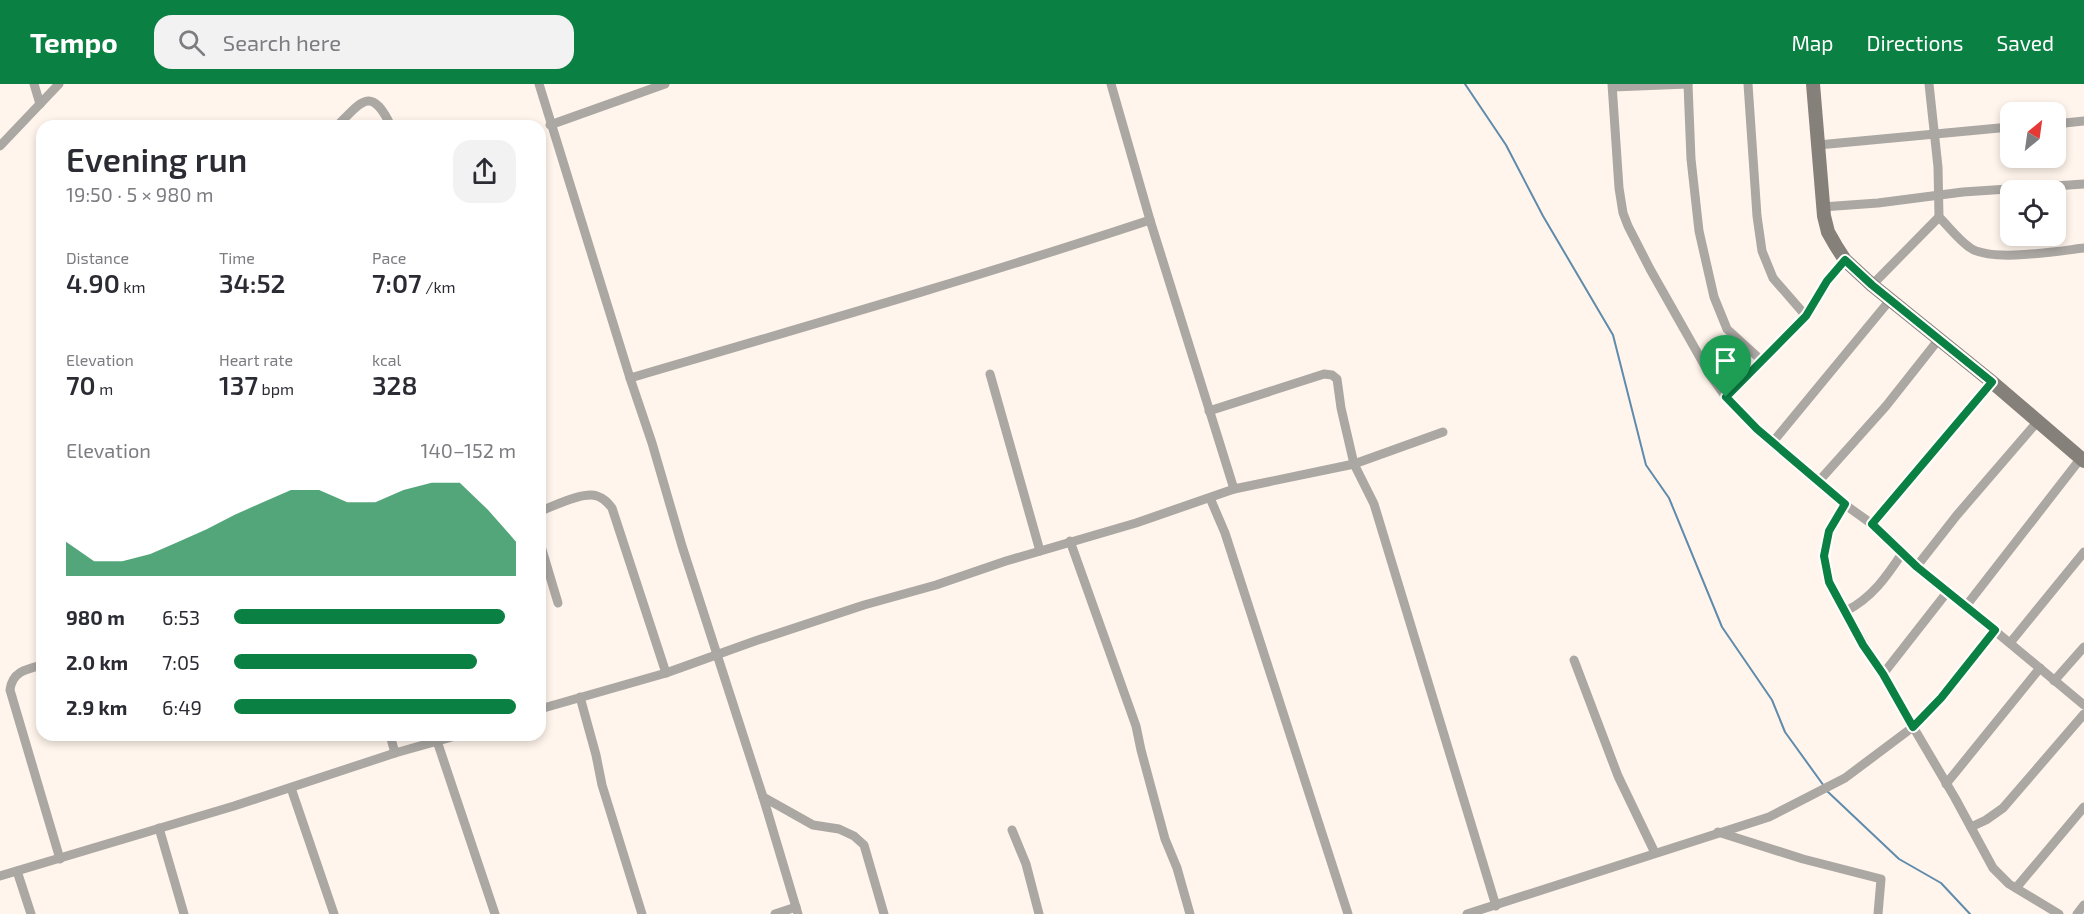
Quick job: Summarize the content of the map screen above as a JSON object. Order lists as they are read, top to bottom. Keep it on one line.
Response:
{"north":"top right","page":{"header":"Tempo","search":"Search here","nav":["Map","Directions","Saved"],"heading":["Evening run","19:50 · 5 × 980 m"],"stats":[["Distance","4.90 km"],["Time","34:52"],["Pace","7:07 /km"],["Elevation","70 m"],["Heart rate","137 bpm"],["kcal","328"]],"chart":["Elevation","140–152 m"],"list":[{"name":"980 m","note":"6:53"},{"name":"2.0 km","note":"7:05"},{"name":"2.9 km","note":"6:49"}]}}
